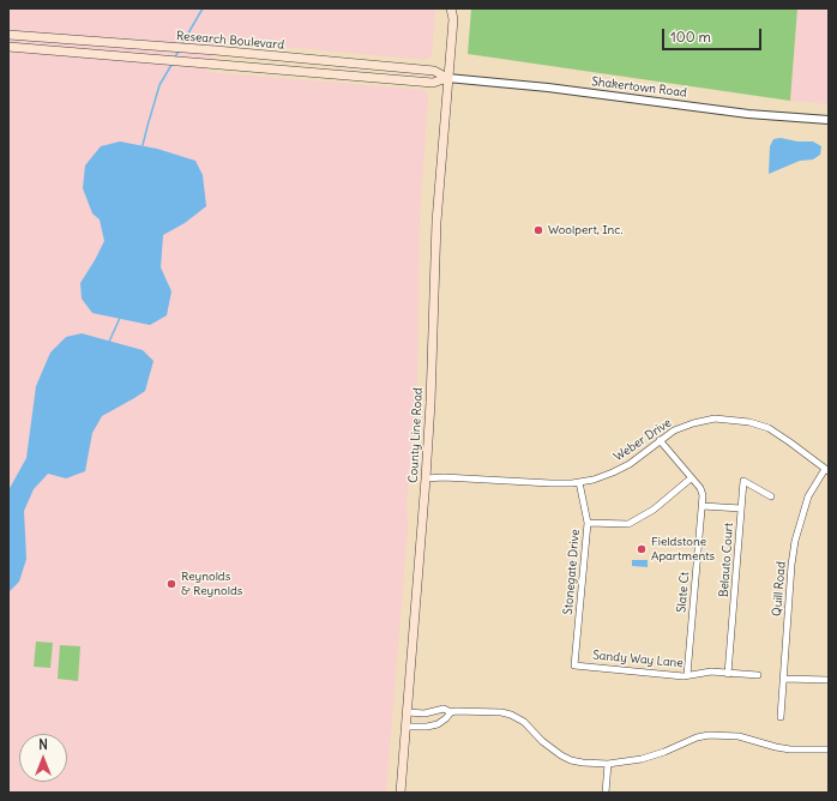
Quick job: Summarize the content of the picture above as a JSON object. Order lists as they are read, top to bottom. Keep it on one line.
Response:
{"streets":{"main road":["Research Boulevard","County Line Road"],"street":["Shakertown Road","Weber Drive","Belauto Court","Stonegate Drive","Quill Road","Slate Ct","Sandy Way Lane"]},"crossings":[["Research Boulevard","Shakertown Road"],["Research Boulevard","County Line Road"],["Shakertown Road","County Line Road"],["County Line Road","Weber Drive"],["Weber Drive","Stonegate Drive"],["Weber Drive","Quill Road"],["Weber Drive","Slate Ct"],["Belauto Court","Sandy Way Lane"],["Stonegate Drive","Sandy Way Lane"],["Slate Ct","Sandy Way Lane"]],"places":["Woolpert, Inc.","Fieldstone Apartments","Reynolds & Reynolds"],"scale_bar":"100 m","north":"top"}
